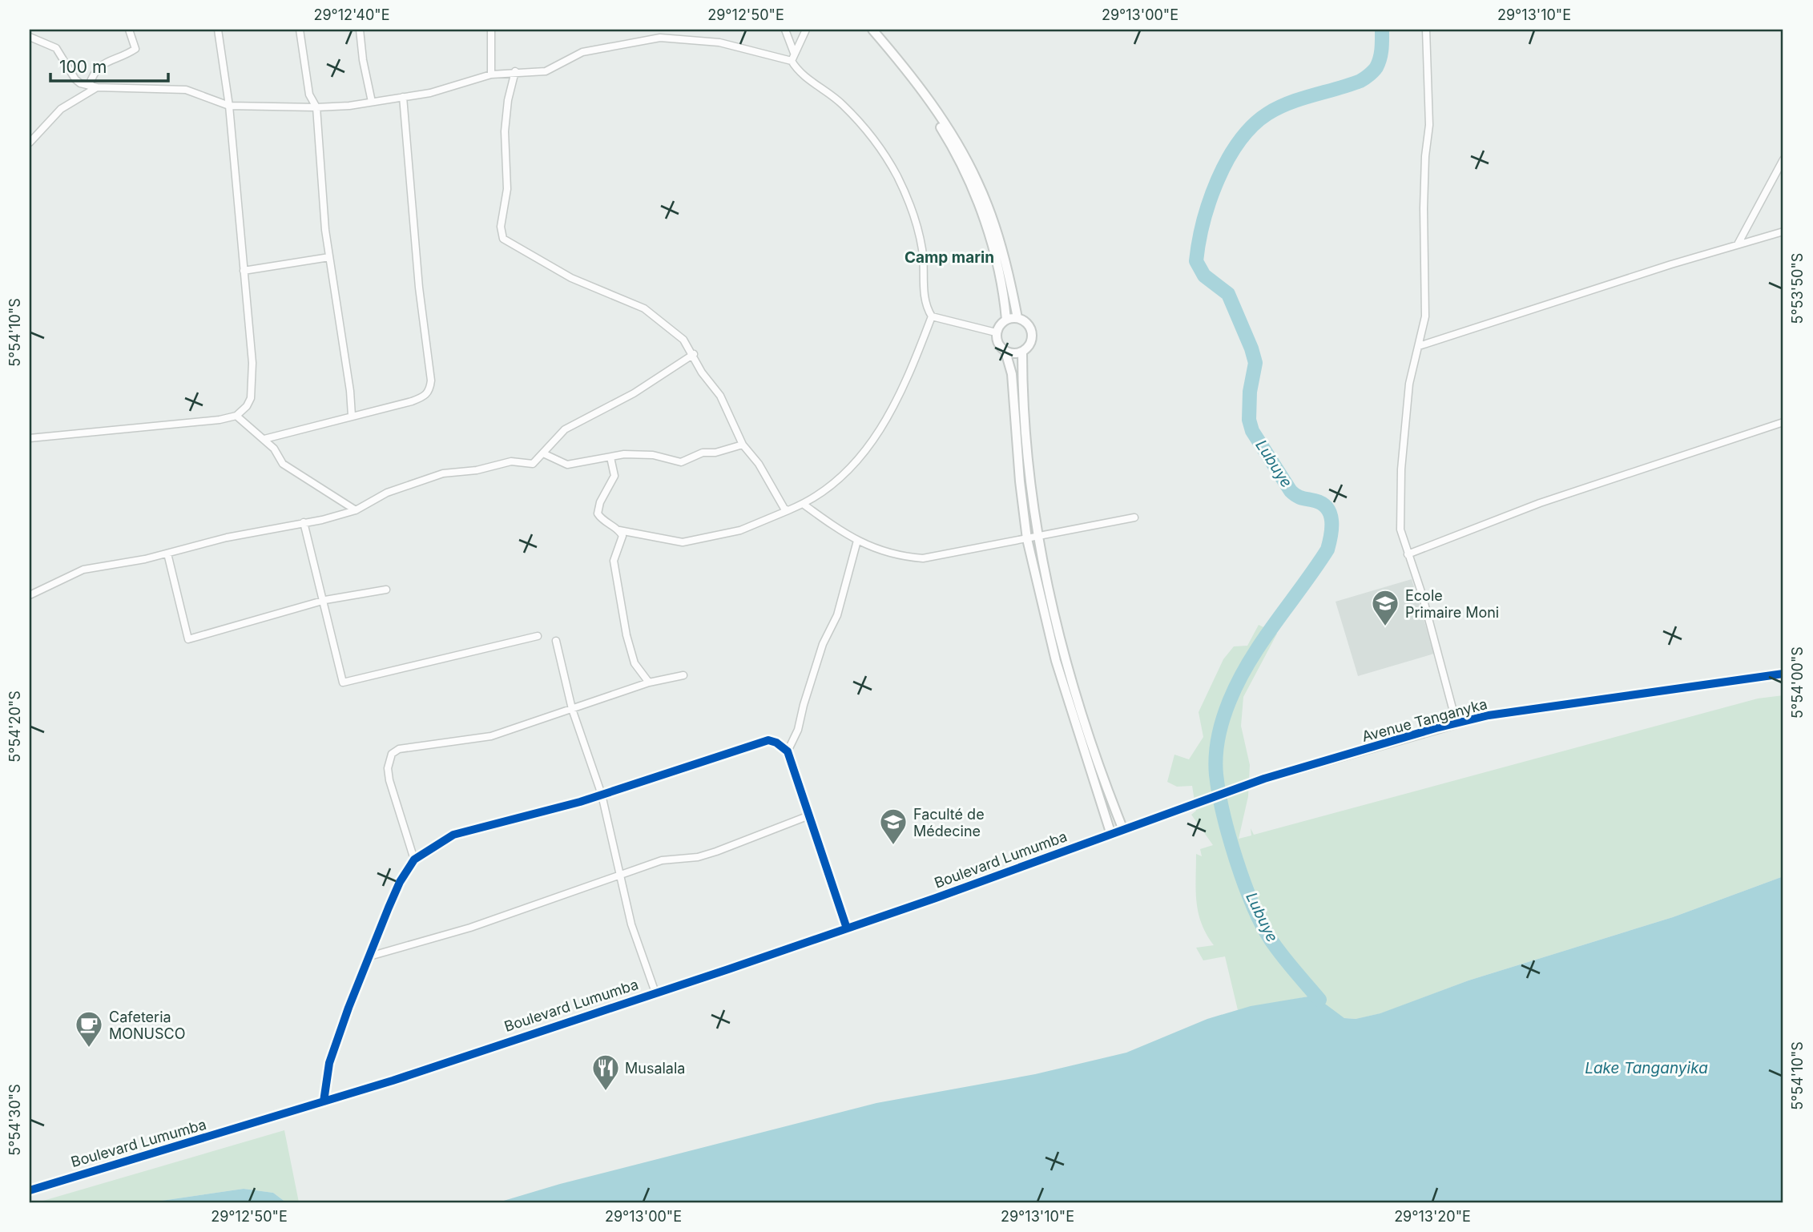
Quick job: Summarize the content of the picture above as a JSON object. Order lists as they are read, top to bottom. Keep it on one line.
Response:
{"streets":{"street":["Avenue Tanganyka","Boulevard Lumumba"]},"crossings":[["Avenue Tanganyka","Boulevard Lumumba"]],"districts":["Camp marin"],"water":["Lubuye","Lake Tanganyika"],"places":{"school or university":["Ecole Primaire Moni","Faculté de Médecine"],"cafe":["Cafeteria MONUSCO"],"restaurant":["Musalala"]},"scale_bar":"100 m","coordinates":["29°12'40\"E","29°12'50\"E","29°13'00\"E","29°13'10\"E","5°53'50\"S","5°54'10\"S","5°54'00\"S","5°54'20\"S","5°54'30\"S","29°13'20\"E"]}
